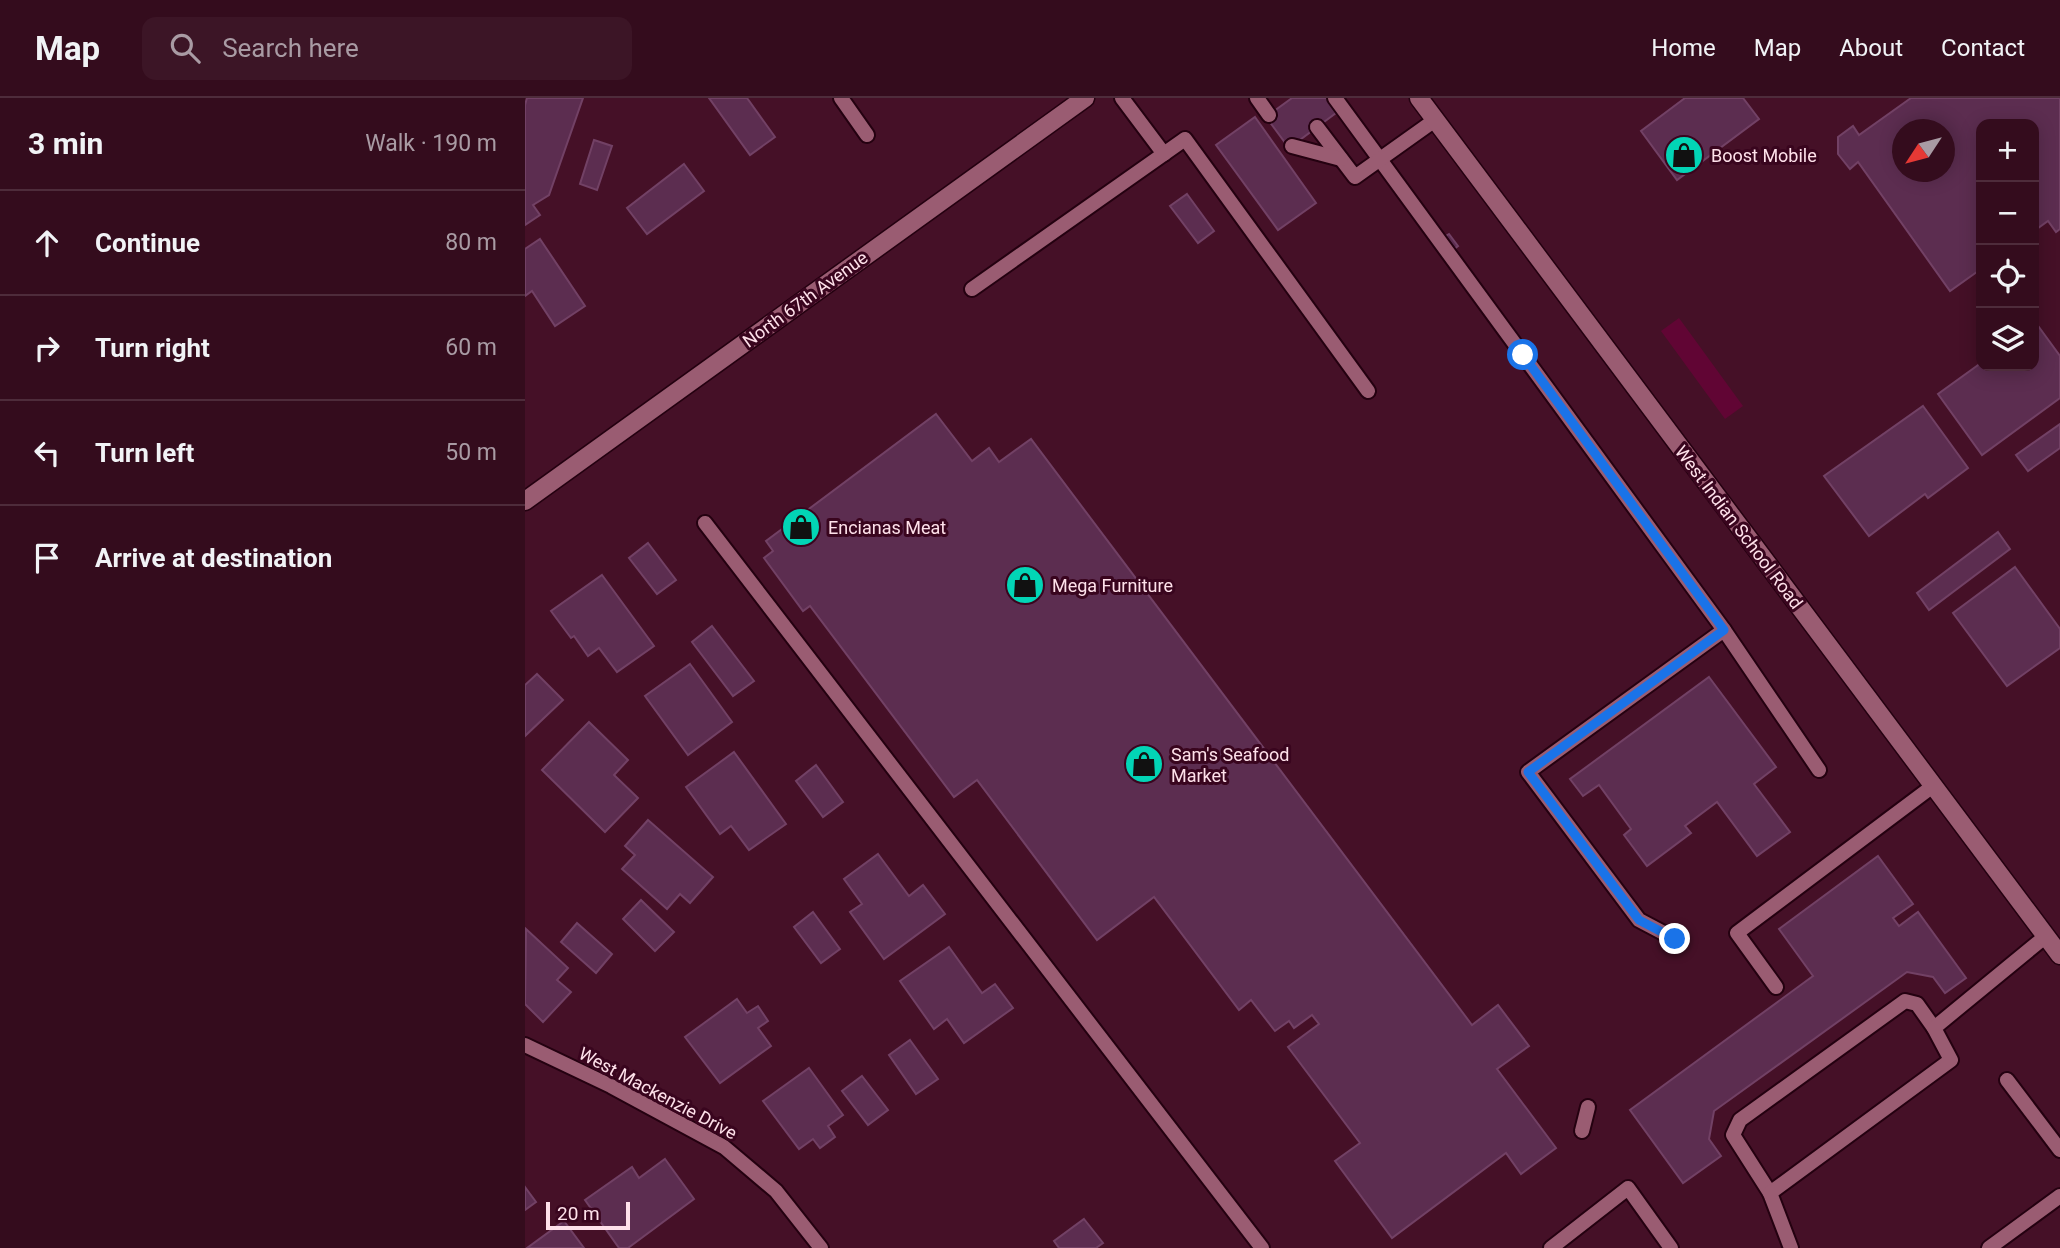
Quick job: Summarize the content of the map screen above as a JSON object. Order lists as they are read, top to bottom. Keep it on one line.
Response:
{"streets":{"main road":["North 67th Avenue","West Indian School Road"],"lane":["West Mackenzie Drive"]},"places":{"shop":["Boost Mobile","Encianas Meat","Mega Furniture","Sam's Seafood Market"]},"scale_bar":"20 m","north":"bottom left","page":{"header":"Map","search":"Search here","nav":["Home","Map","About","Contact"],"heading":["3 min","Walk · 190 m"],"map_buttons":["+","−"],"list":[["Continue","80 m"],["Turn right","60 m"],["Turn left","50 m"],"Arrive at destination"],"scale":"20 m"}}
